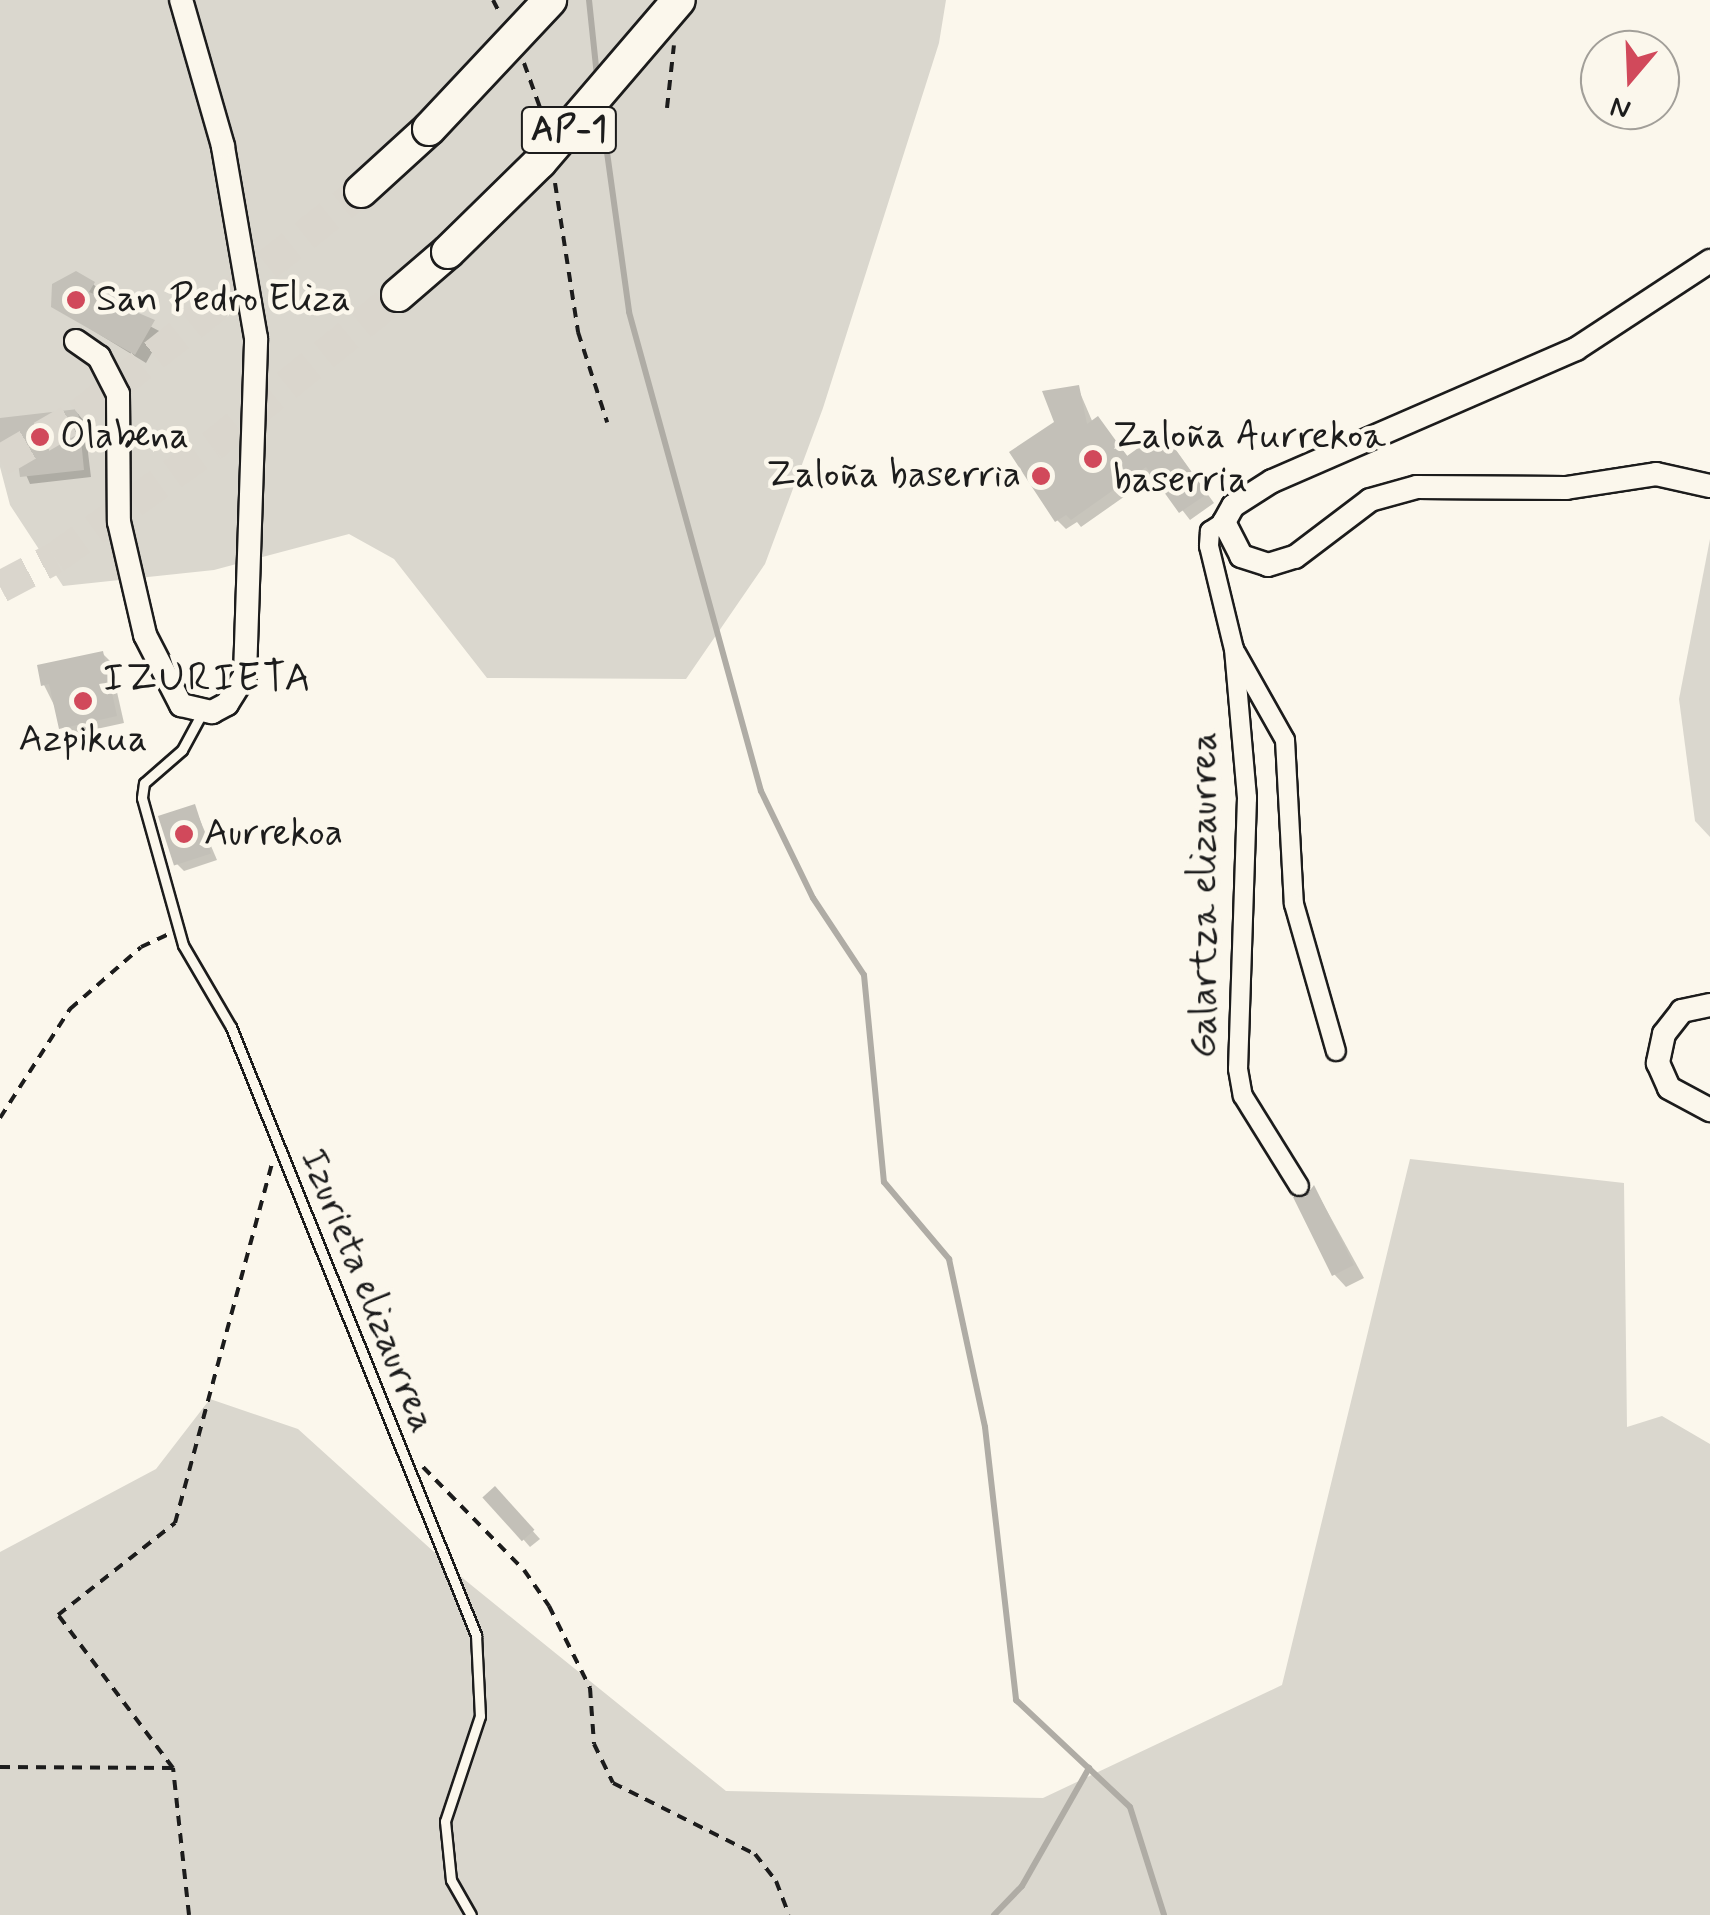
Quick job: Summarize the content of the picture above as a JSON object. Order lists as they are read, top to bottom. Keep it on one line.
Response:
{"streets":{"highway":["AP-1"],"street":["Galartza elizaurrea"],"lane":["Izurieta elizaurrea"]},"districts":["IZURIETA"],"places":["San Pedro Eliza","Olabena","Zaloña Aurrekoa baserria","Zaloña baserria","Azpikua","Aurrekoa"],"north":"bottom"}
